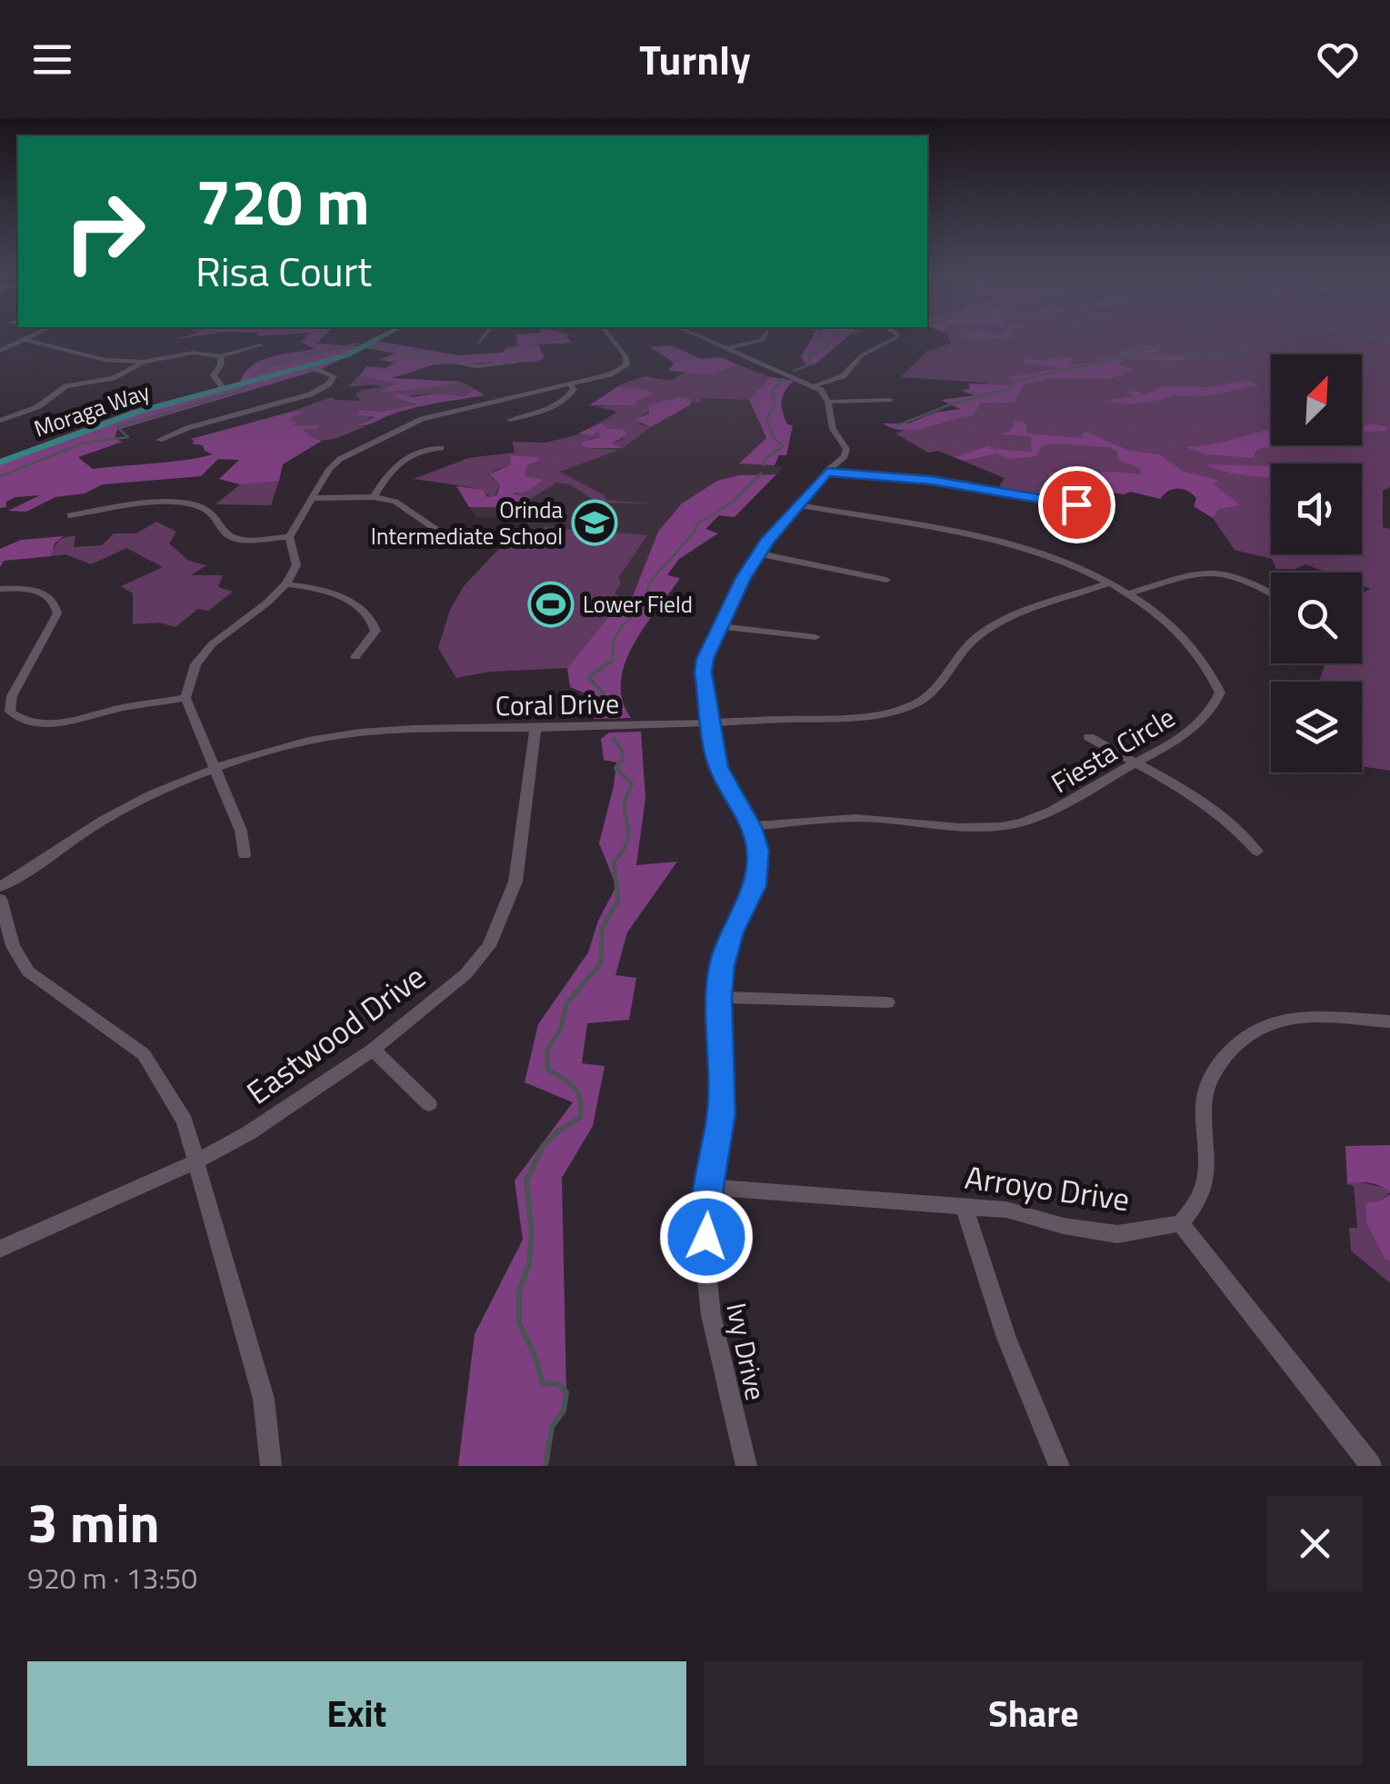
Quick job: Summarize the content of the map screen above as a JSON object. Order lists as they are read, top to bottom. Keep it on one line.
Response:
{"streets":{"main road":["Moraga Way"],"street":["Coral Drive","Fiesta Circle","Eastwood Drive","Arroyo Drive","Ivy Drive"]},"crossings":[["Coral Drive","Fiesta Circle"],["Coral Drive","Eastwood Drive"],["Coral Drive","Ivy Drive"],["Fiesta Circle","Ivy Drive"],["Arroyo Drive","Ivy Drive"]],"places":{"school or university":["Orinda Intermediate School"],"sports":["Lower Field"]},"north":"top right","page":{"header":"Turnly","turn":["720 m","Risa Court"],"heading":["3 min","920 m · 13:50"],"buttons":["Exit","Share"]}}
